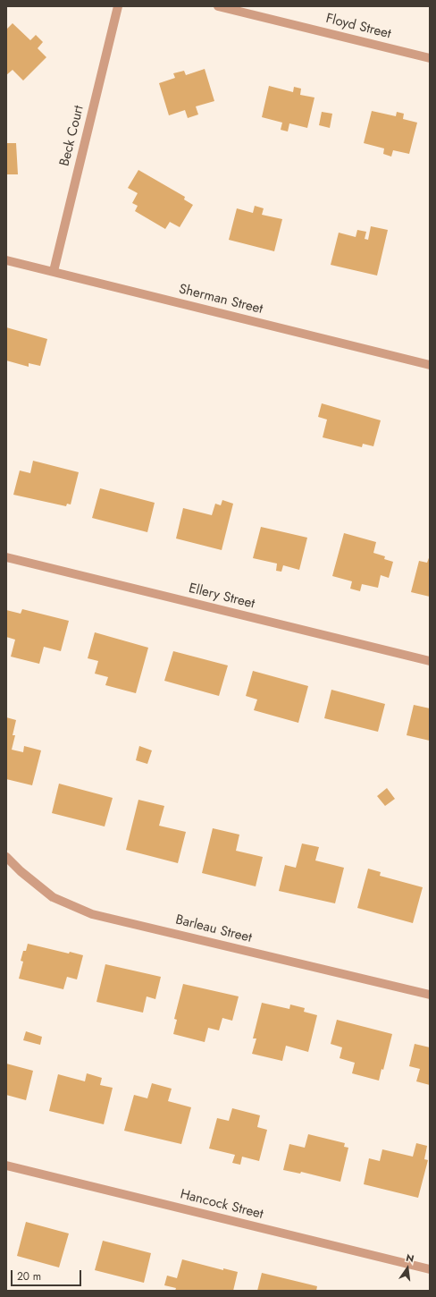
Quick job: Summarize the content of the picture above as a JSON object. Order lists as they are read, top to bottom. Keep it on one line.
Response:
{"streets":{"street":["Floyd Street","Beck Court","Sherman Street","Ellery Street","Barleau Street","Hancock Street"]},"crossings":[["Beck Court","Sherman Street"]],"scale_bar":"20 m","north":"top"}
